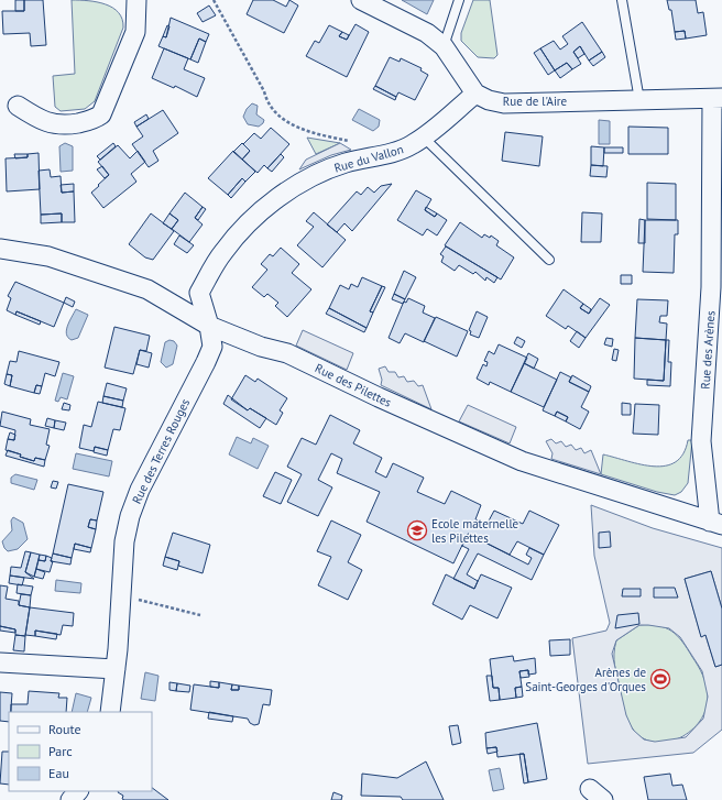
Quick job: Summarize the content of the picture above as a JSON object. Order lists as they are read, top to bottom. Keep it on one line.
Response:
{"streets":{"street":["Rue de l'Aire","Rue du Vallon","Rue des Arènes","Rue des Pilettes","Rue des Terres Rouges"]},"crossings":[["Rue de l'Aire","Rue du Vallon"],["Rue de l'Aire","Rue des Arènes"],["Rue du Vallon","Rue des Pilettes"],["Rue du Vallon","Rue des Terres Rouges"],["Rue des Arènes","Rue des Pilettes"],["Rue des Pilettes","Rue des Terres Rouges"]],"places":{"school or university":["Ecole maternelle les Pilettes"],"sports":["Arènes de Saint-Georges d'Orques"]},"legend":["Route","Parc","Eau"]}
